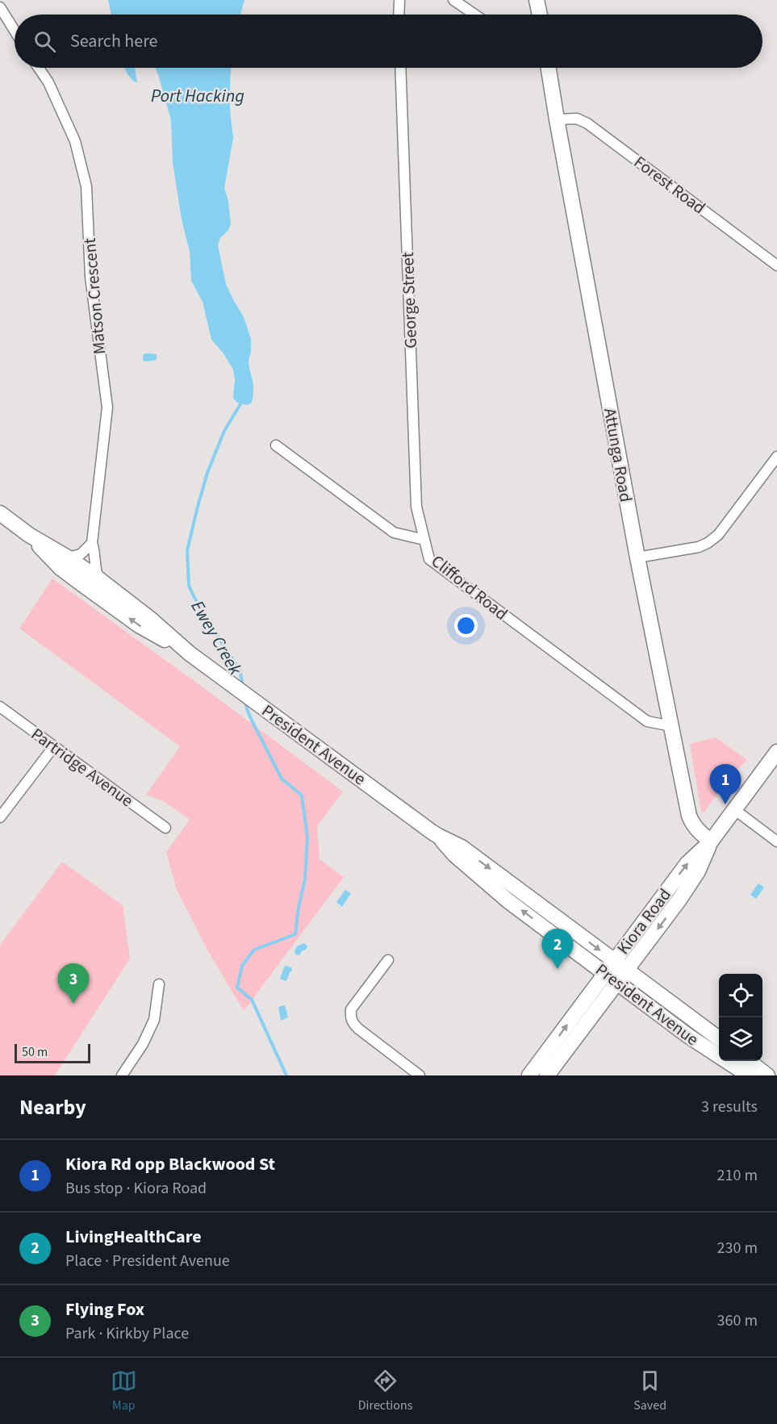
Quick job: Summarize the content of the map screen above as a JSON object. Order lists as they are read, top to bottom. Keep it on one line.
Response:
{"streets":{"main road":["Attunga Road","President Avenue","Kiora Road"],"street":["Forest Road","Matson Crescent","George Street","Clifford Road","Partridge Avenue"]},"crossings":[["Forest Road","Attunga Road"],["Matson Crescent","President Avenue"],["George Street","Clifford Road"],["Attunga Road","Clifford Road"],["Attunga Road","Kiora Road"],["President Avenue","Kiora Road"]],"water":["Port Hacking","Ewey Creek"],"scale_bar":"50 m","page":{"search":"Search here","pins":["1","2","3"],"scale":"50 m","heading":["Nearby","3 results"],"list":[{"mark":"1","name":"Kiora Rd opp Blackwood St","note":"Bus stop · Kiora Road","value":"210 m"},{"mark":"2","name":"LivingHealthCare","note":"Place · President Avenue","value":"230 m"},{"mark":"3","name":"Flying Fox","note":"Park · Kirkby Place","value":"360 m"}],"nav":["Map","Directions","Saved"]}}
